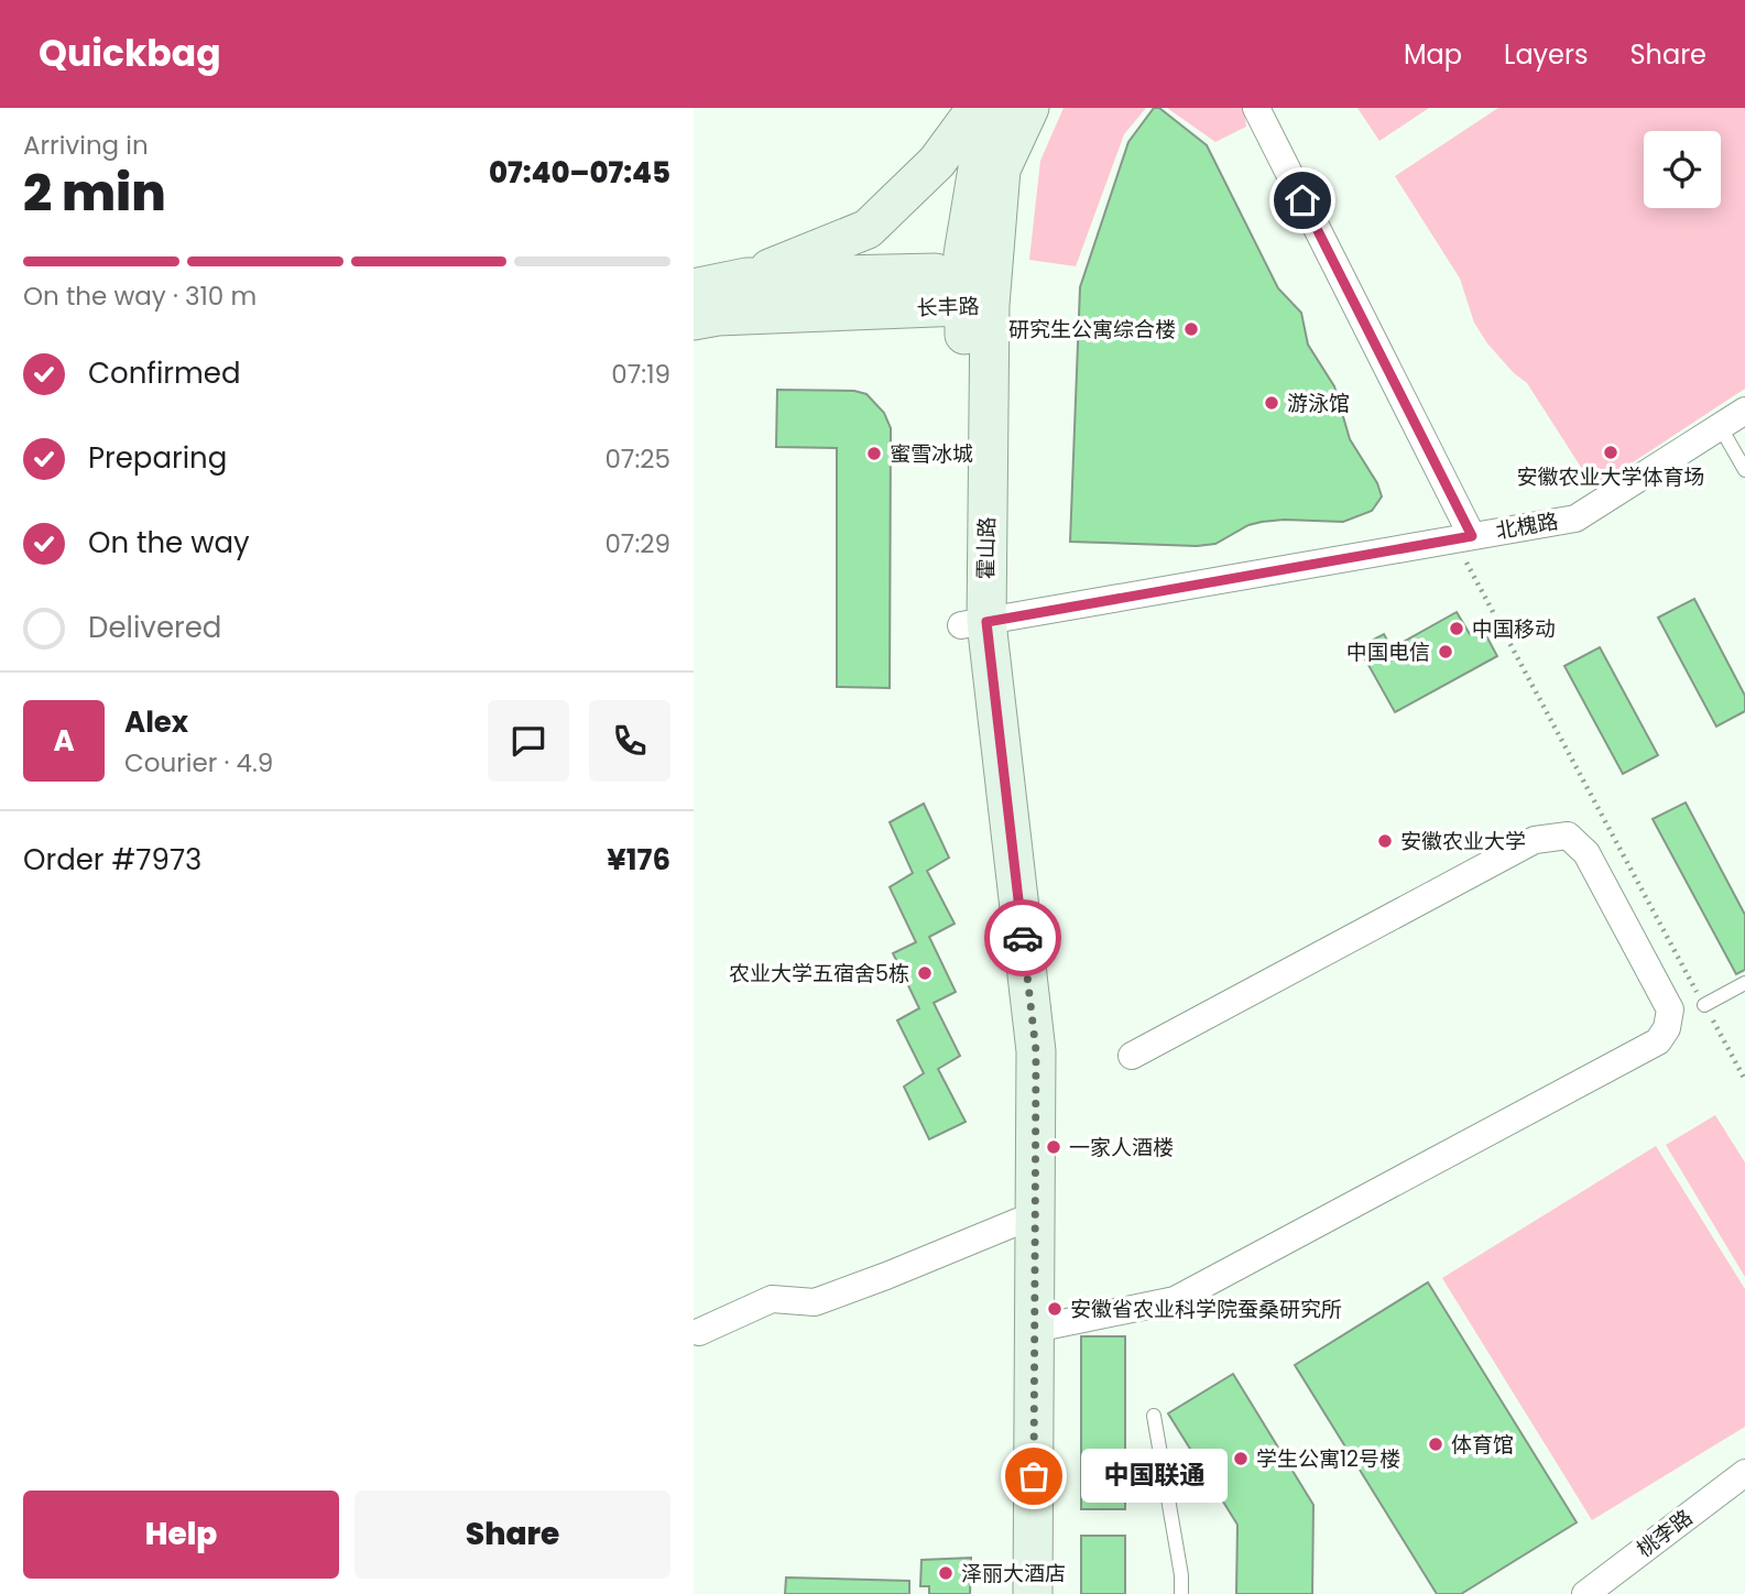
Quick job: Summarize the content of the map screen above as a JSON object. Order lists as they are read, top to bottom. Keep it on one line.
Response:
{"streets":{"main road":["长丰路","霍山路"],"street":["北槐路","桃李路"]},"crossings":[["长丰路","霍山路"],["北槐路","霍山路"]],"places":["研究生公寓综合楼","游泳馆","安徽农业大学体育场","蜜雪冰城","中国移动","中国电信","安徽农业大学","农业大学五宿舍5栋","一家人酒楼","安徽省农业科学院蚕桑研究所","体育馆","学生公寓12号楼","中国联通","泽丽大酒店"],"page":{"header":"Quickbag","nav":["Map","Layers","Share"],"heading":["2 min","Arriving in","07:40–07:45"],"panel":["Alex","Courier · 4.9","Order #7973","¥176"],"bar":"On the way · 310 m","list":[["Confirmed","07:19"],["Preparing","07:25"],["On the way","07:29"],"Delivered"],"round":"A","bubble":"中国联通","buttons":["Help","Share"]}}
